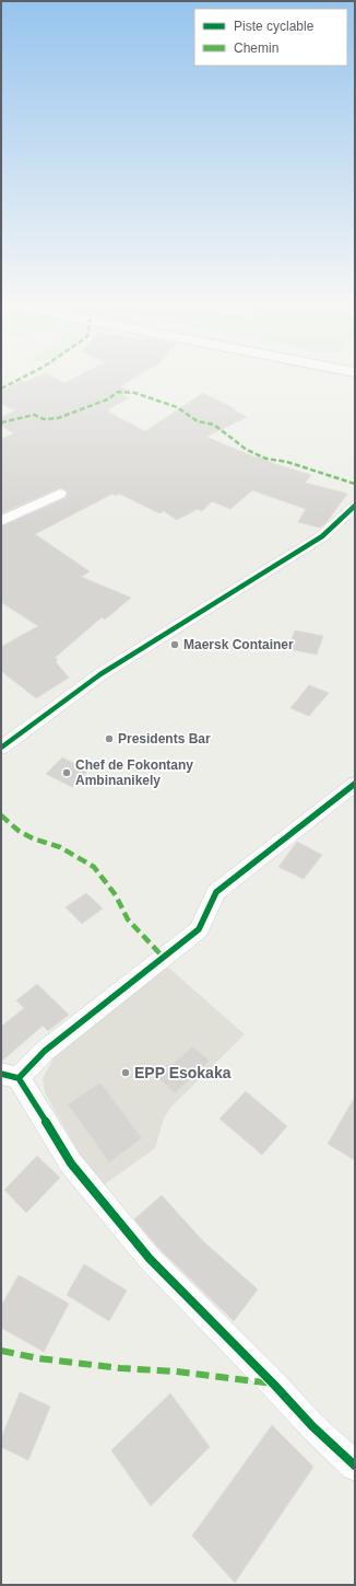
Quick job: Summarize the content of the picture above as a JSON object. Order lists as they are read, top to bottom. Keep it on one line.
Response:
{"places":["Maersk Container","Presidents Bar","Chef de Fokontany Ambinanikely","EPP Esokaka"],"legend":["Piste cyclable","Chemin"]}
